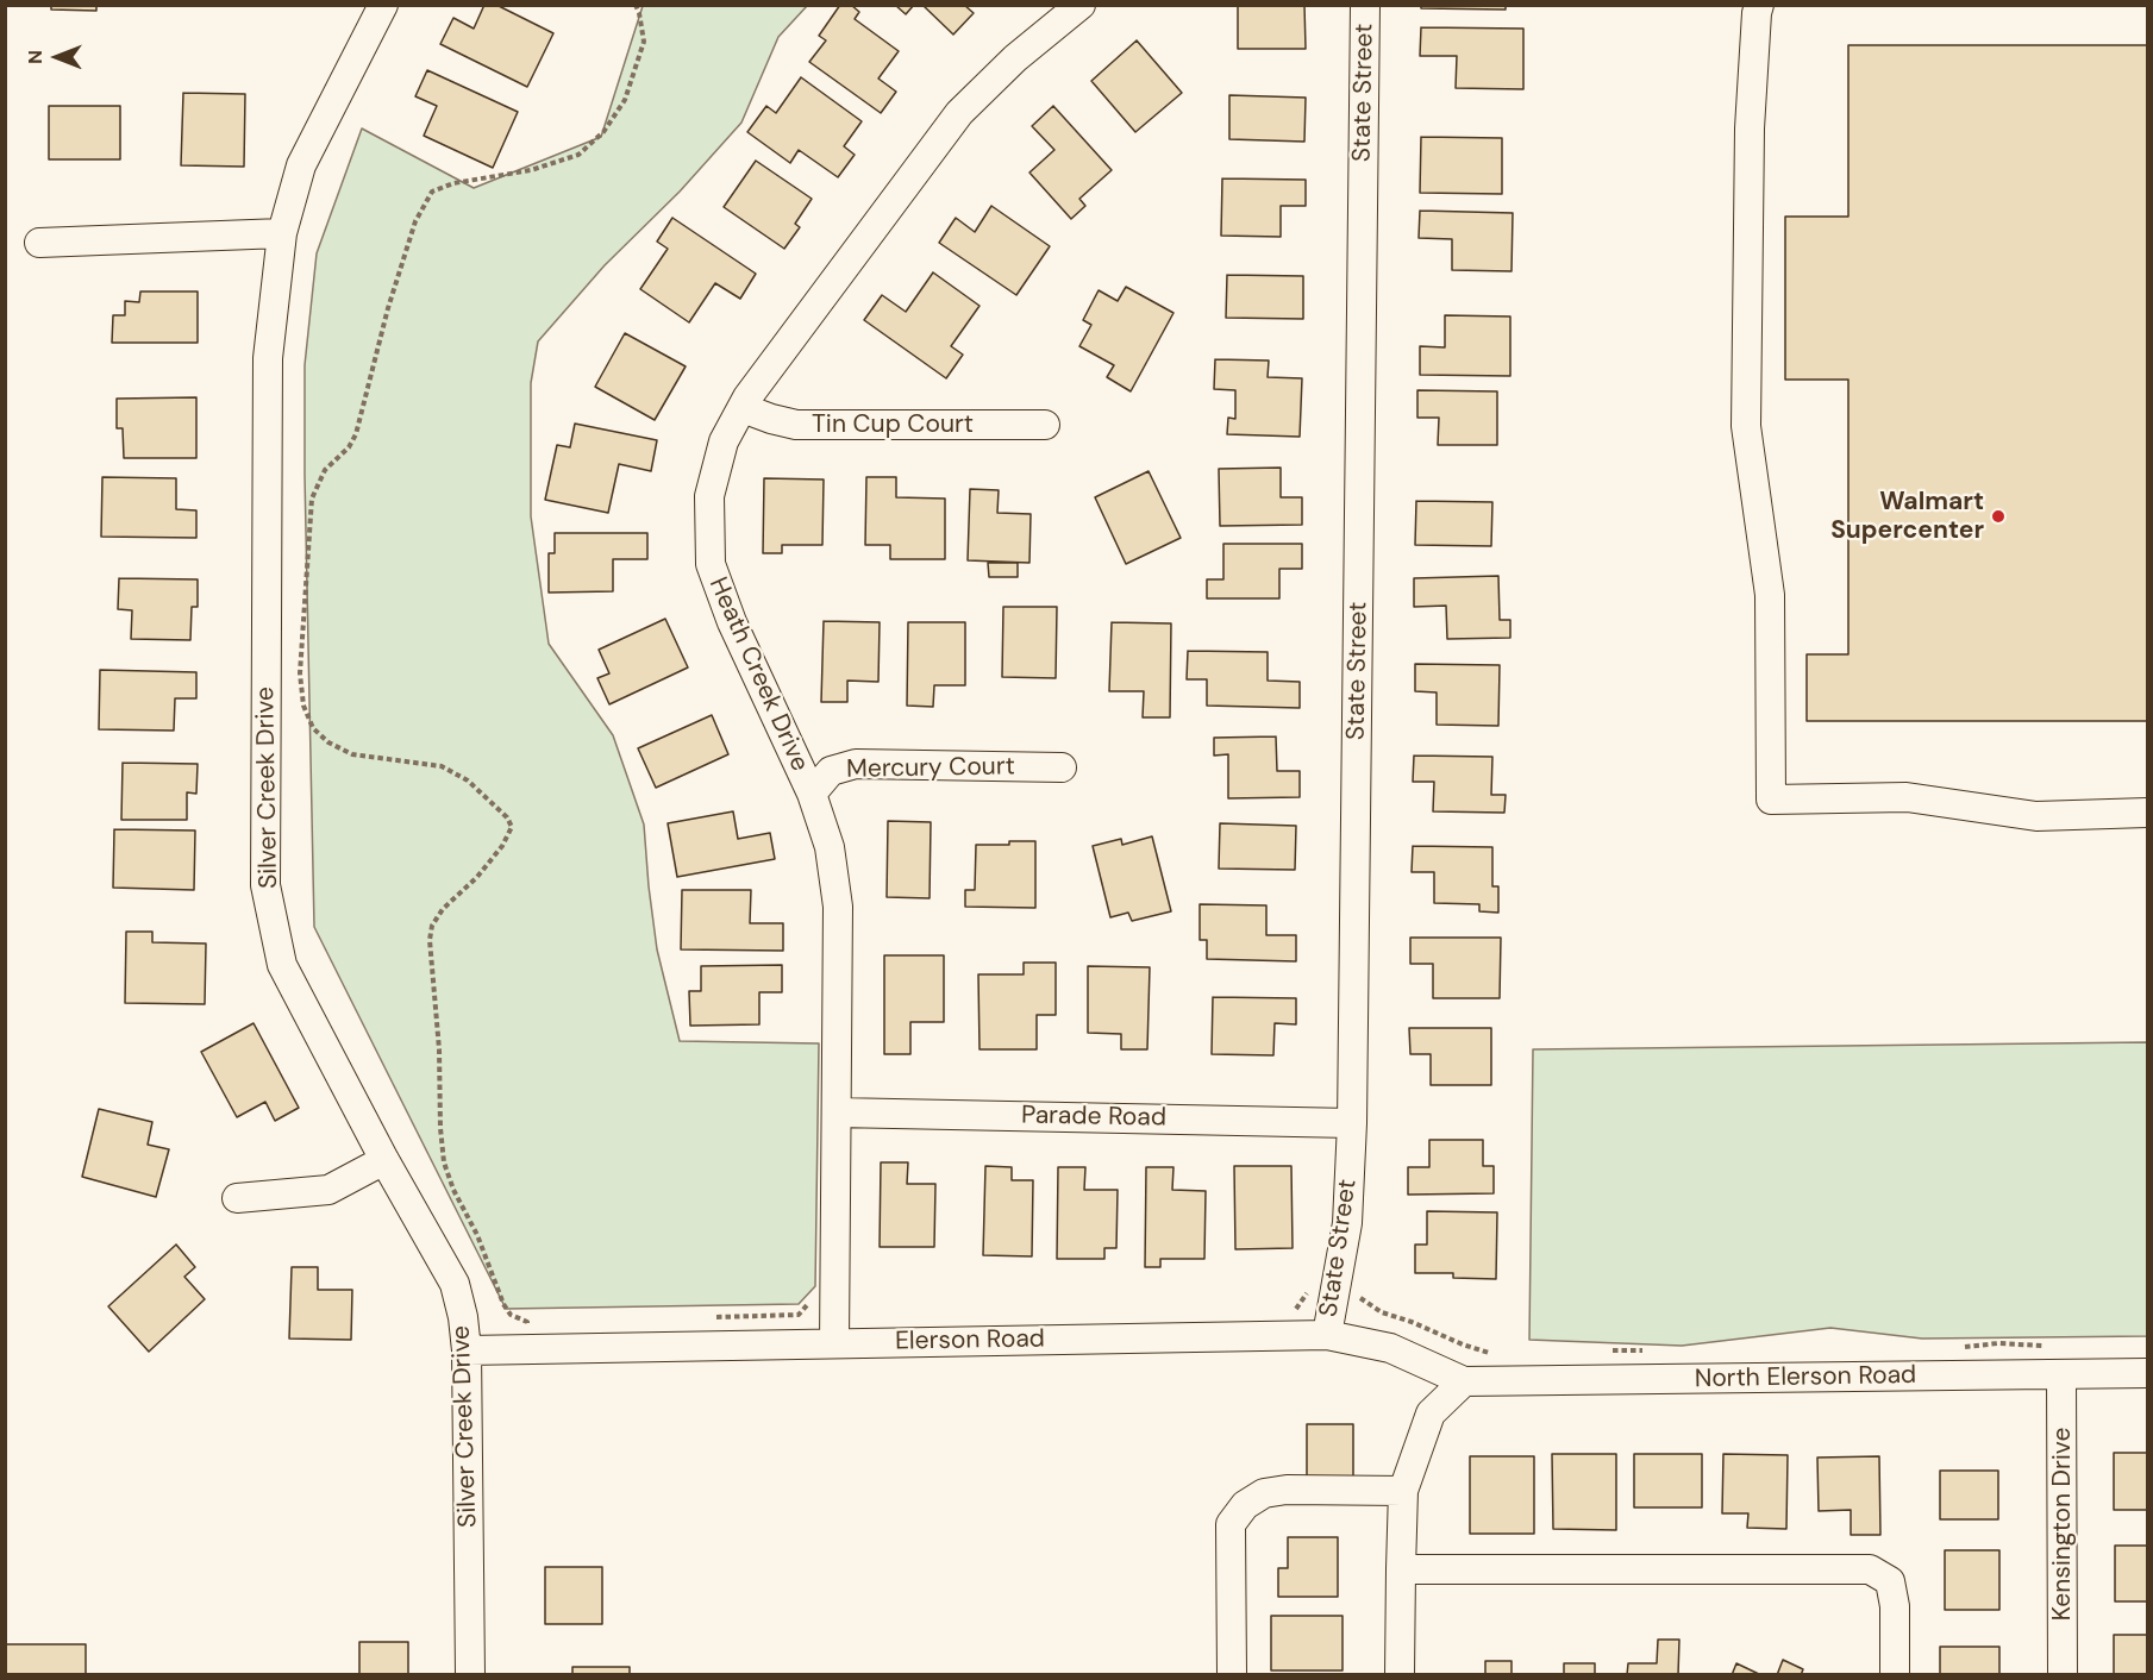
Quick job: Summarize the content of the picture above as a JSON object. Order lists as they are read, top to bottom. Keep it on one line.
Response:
{"streets":{"street":["State Street","Tin Cup Court","Heath Creek Drive","Mercury Court","Silver Creek Drive","Parade Road","Elerson Road","North Elerson Road","Kensington Drive"]},"crossings":[["State Street","Parade Road"],["State Street","Elerson Road"],["Tin Cup Court","Heath Creek Drive"],["Heath Creek Drive","Mercury Court"],["Heath Creek Drive","Parade Road"],["Heath Creek Drive","Elerson Road"],["Silver Creek Drive","Elerson Road"],["Elerson Road","North Elerson Road"],["North Elerson Road","Kensington Drive"]],"places":["Walmart Supercenter"],"north":"left"}
